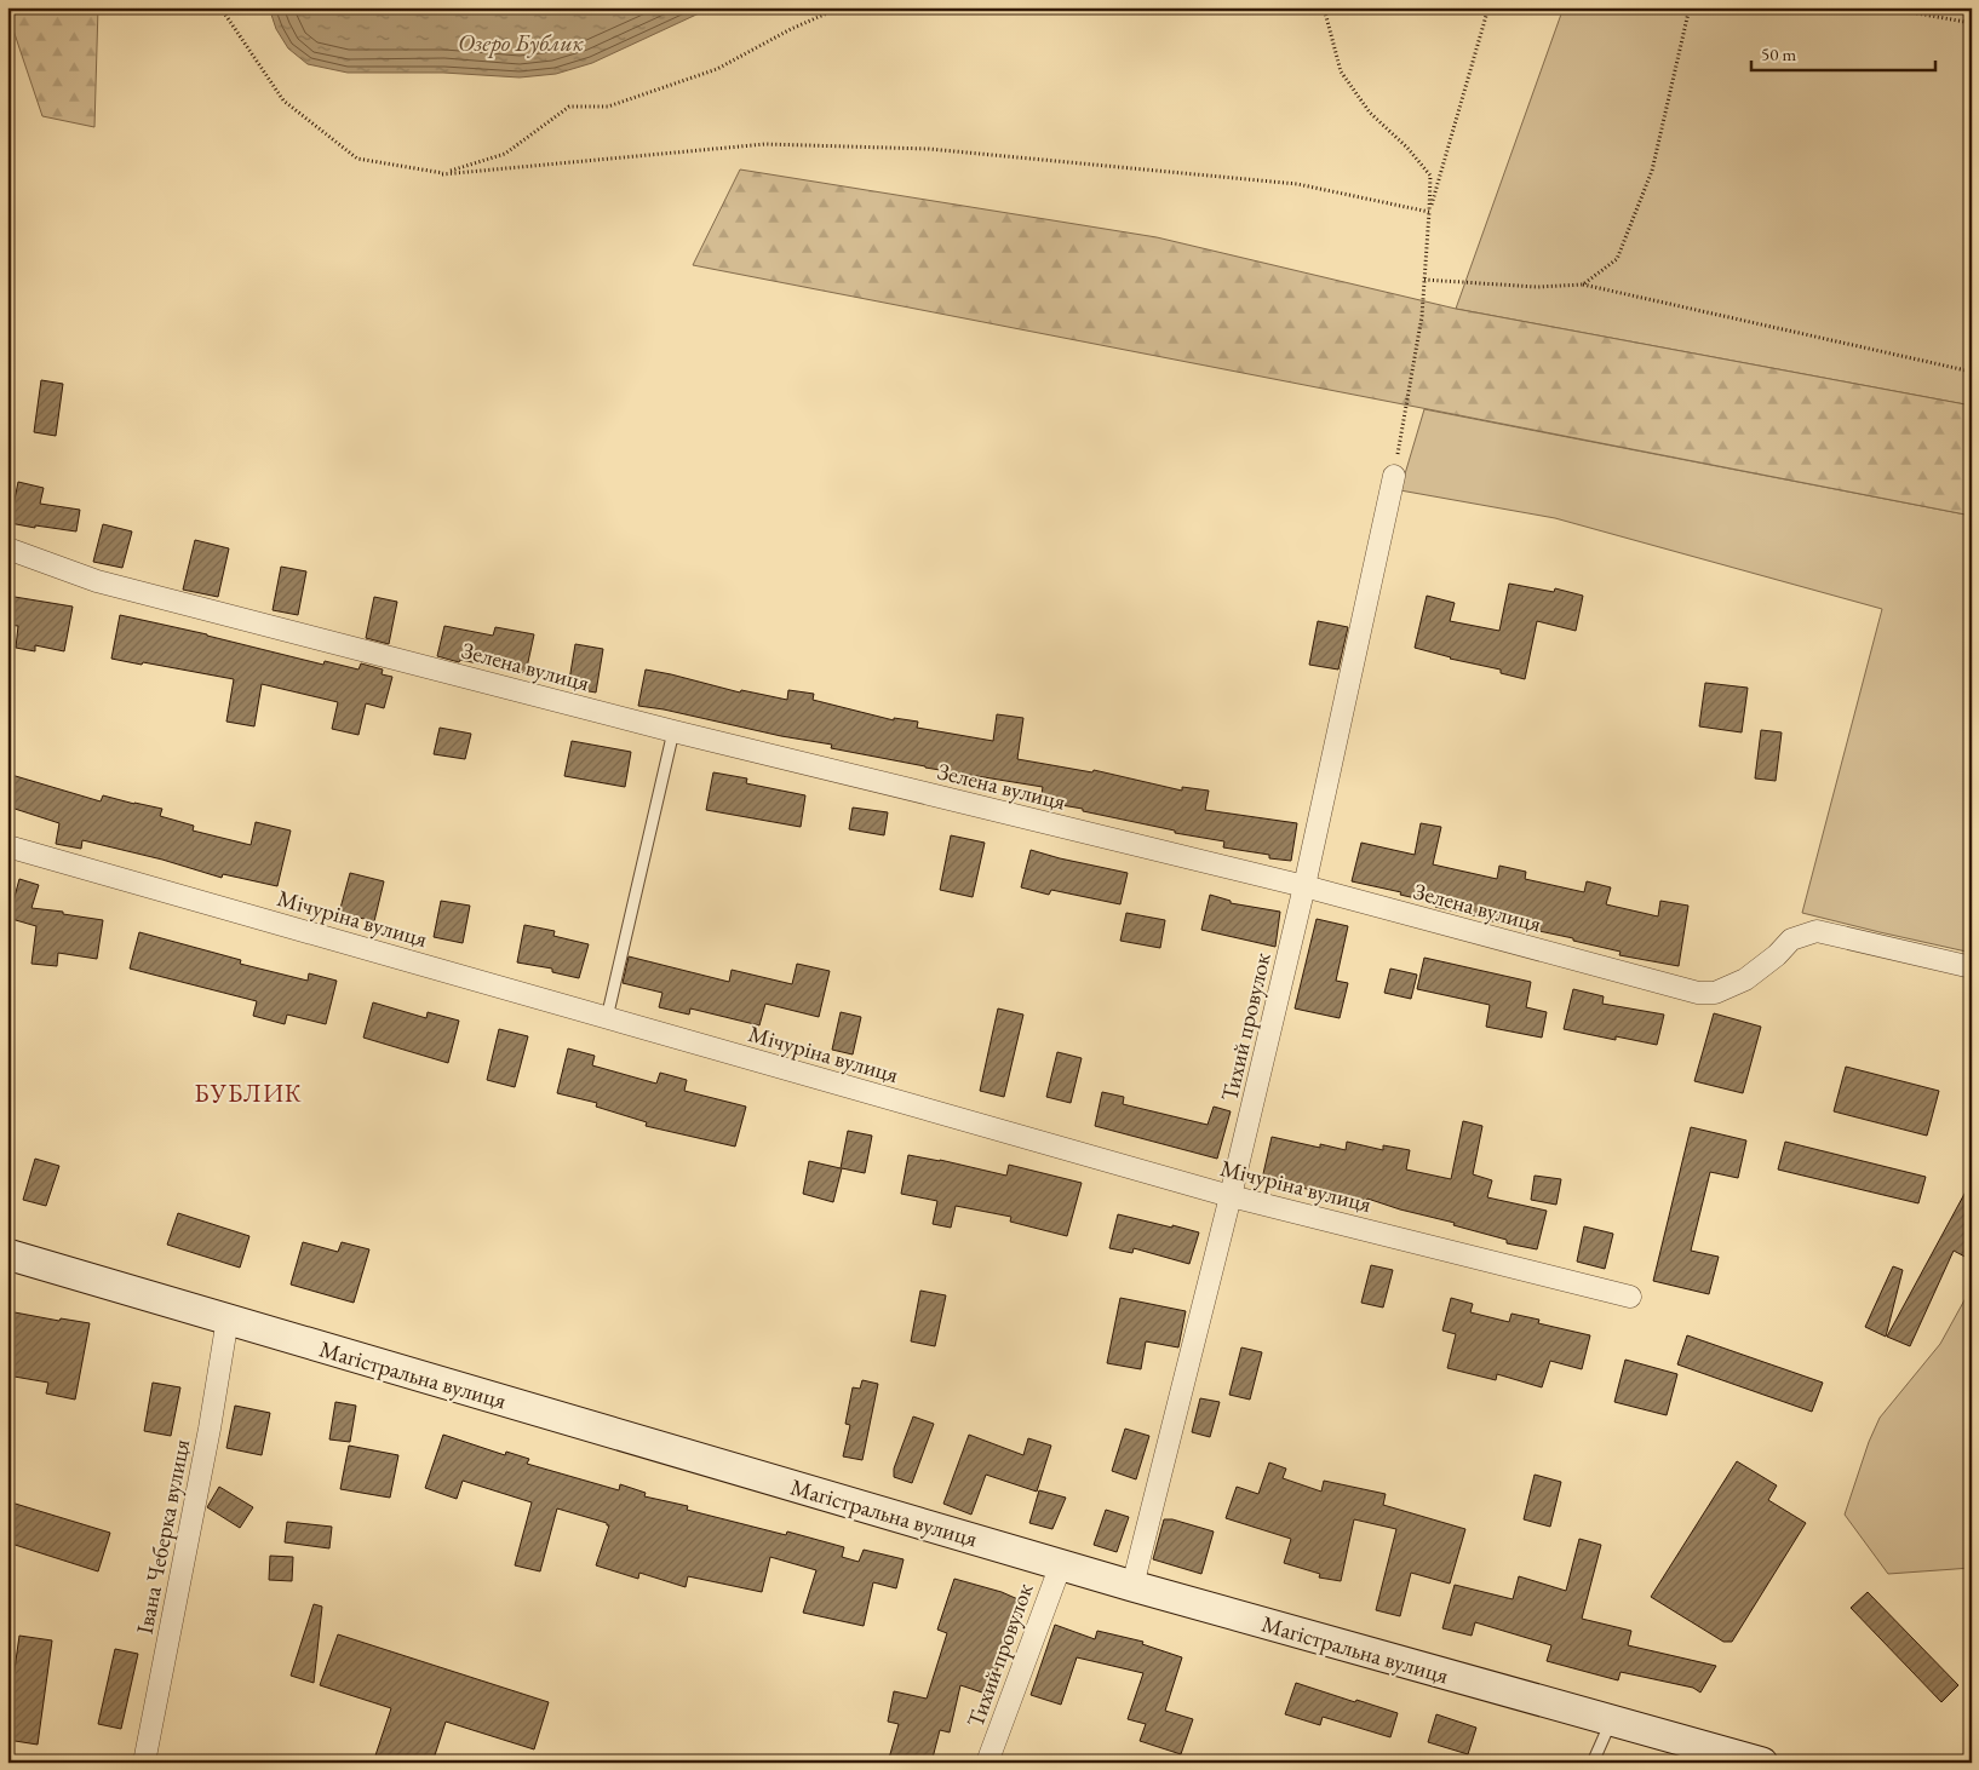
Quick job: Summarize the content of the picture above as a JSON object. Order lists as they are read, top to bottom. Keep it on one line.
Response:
{"streets":{"main road":["Магістральна вулиця"],"street":["Зелена вулиця","Мічуріна вулиця","Тихий провулок","Івана Чеберка вулиця"]},"crossings":[["Зелена вулиця","Тихий провулок"],["Мічуріна вулиця","Тихий провулок"],["Тихий провулок","Магістральна вулиця"],["Магістральна вулиця","Івана Чеберка вулиця"]],"districts":["БУБЛИК"],"water":["Озеро Бублик"],"scale_bar":"50 m"}
